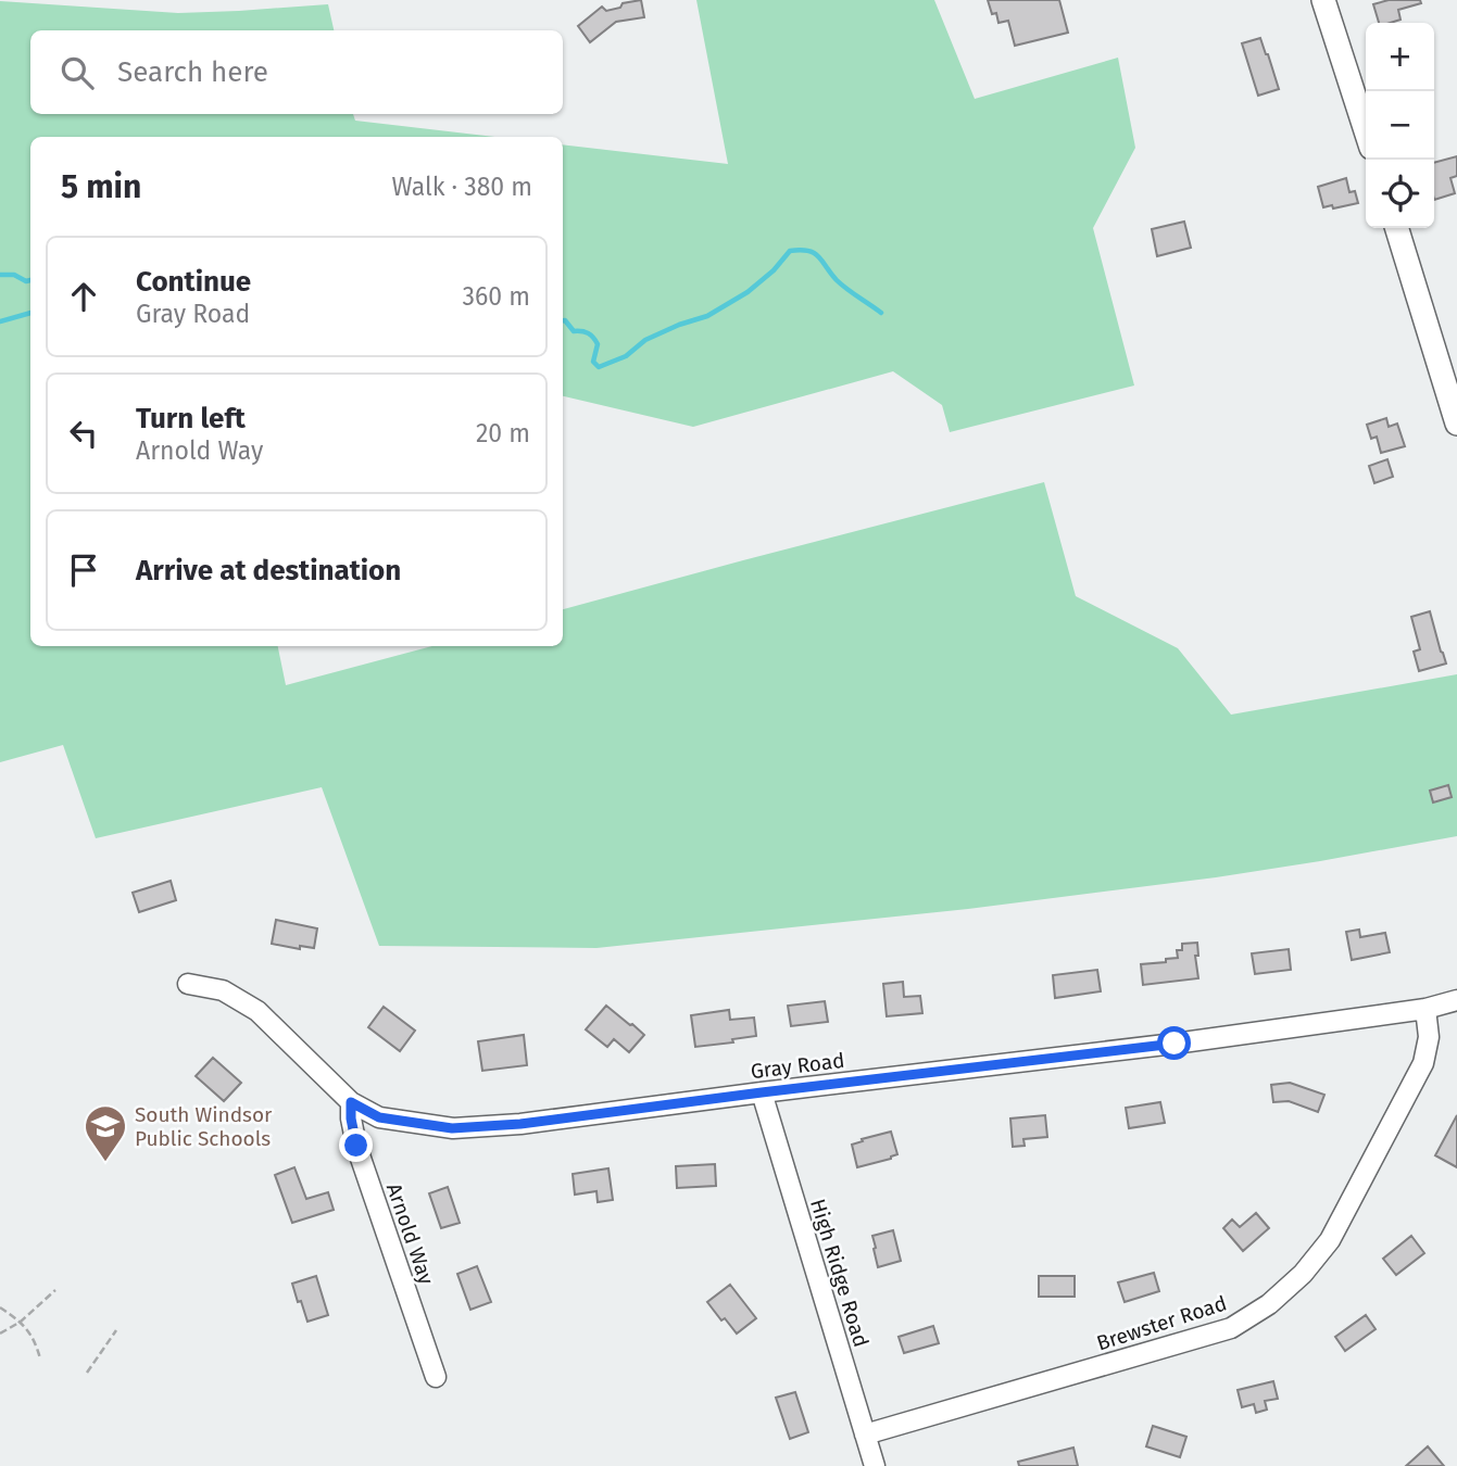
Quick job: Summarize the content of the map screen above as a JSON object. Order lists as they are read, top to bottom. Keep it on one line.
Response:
{"streets":{"street":["Gray Road","Arnold Way","High Ridge Road","Brewster Road"]},"crossings":[["Gray Road","Arnold Way"],["Gray Road","High Ridge Road"],["Gray Road","Brewster Road"],["High Ridge Road","Brewster Road"]],"places":{"school or university":["South Windsor Public Schools"]},"page":{"map_buttons":["+","−"],"search":"Search here","heading":["5 min","Walk · 380 m"],"list":[["Continue","Gray Road","360 m"],["Turn left","Arnold Way","20 m"],"Arrive at destination"]}}
